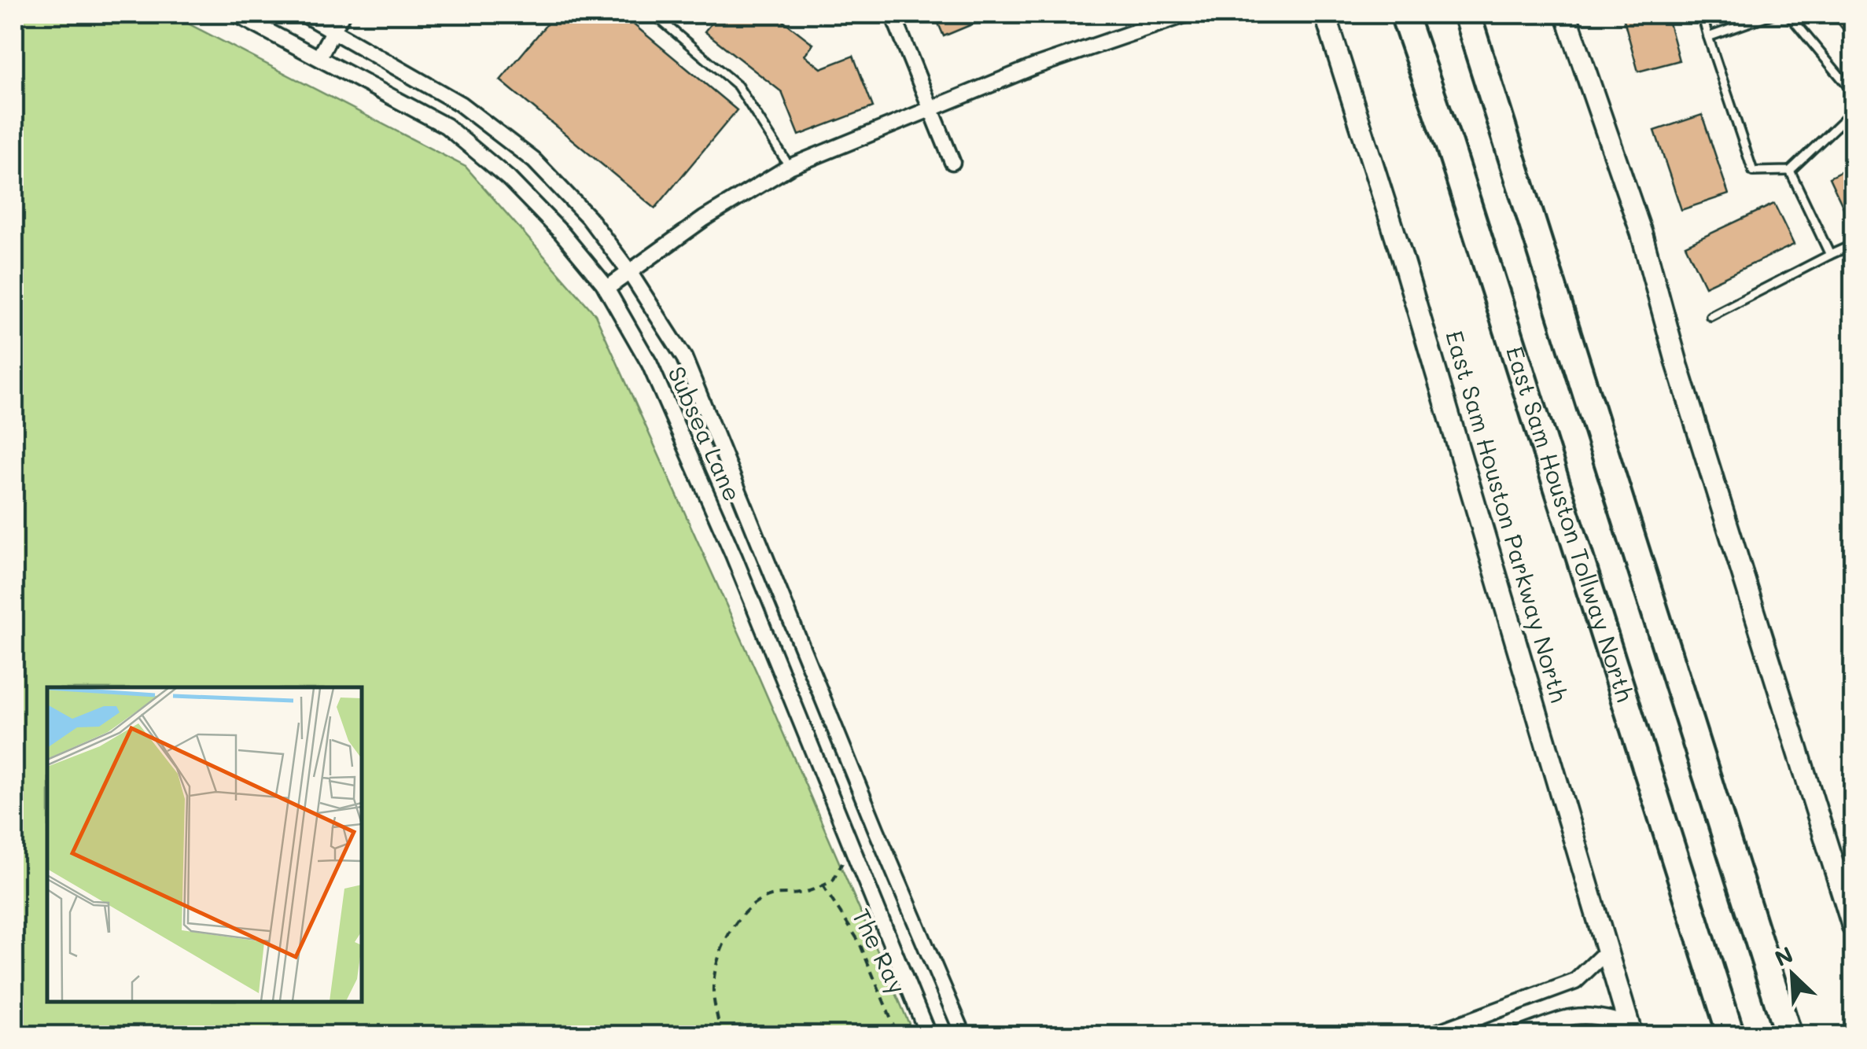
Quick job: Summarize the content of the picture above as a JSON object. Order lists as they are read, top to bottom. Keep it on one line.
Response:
{"streets":{"highway":["East Sam Houston Tollway North"],"main road":["East Sam Houston Parkway North"],"street":["Subsea Lane"],"path":["The Ray"]},"north":"top left"}
